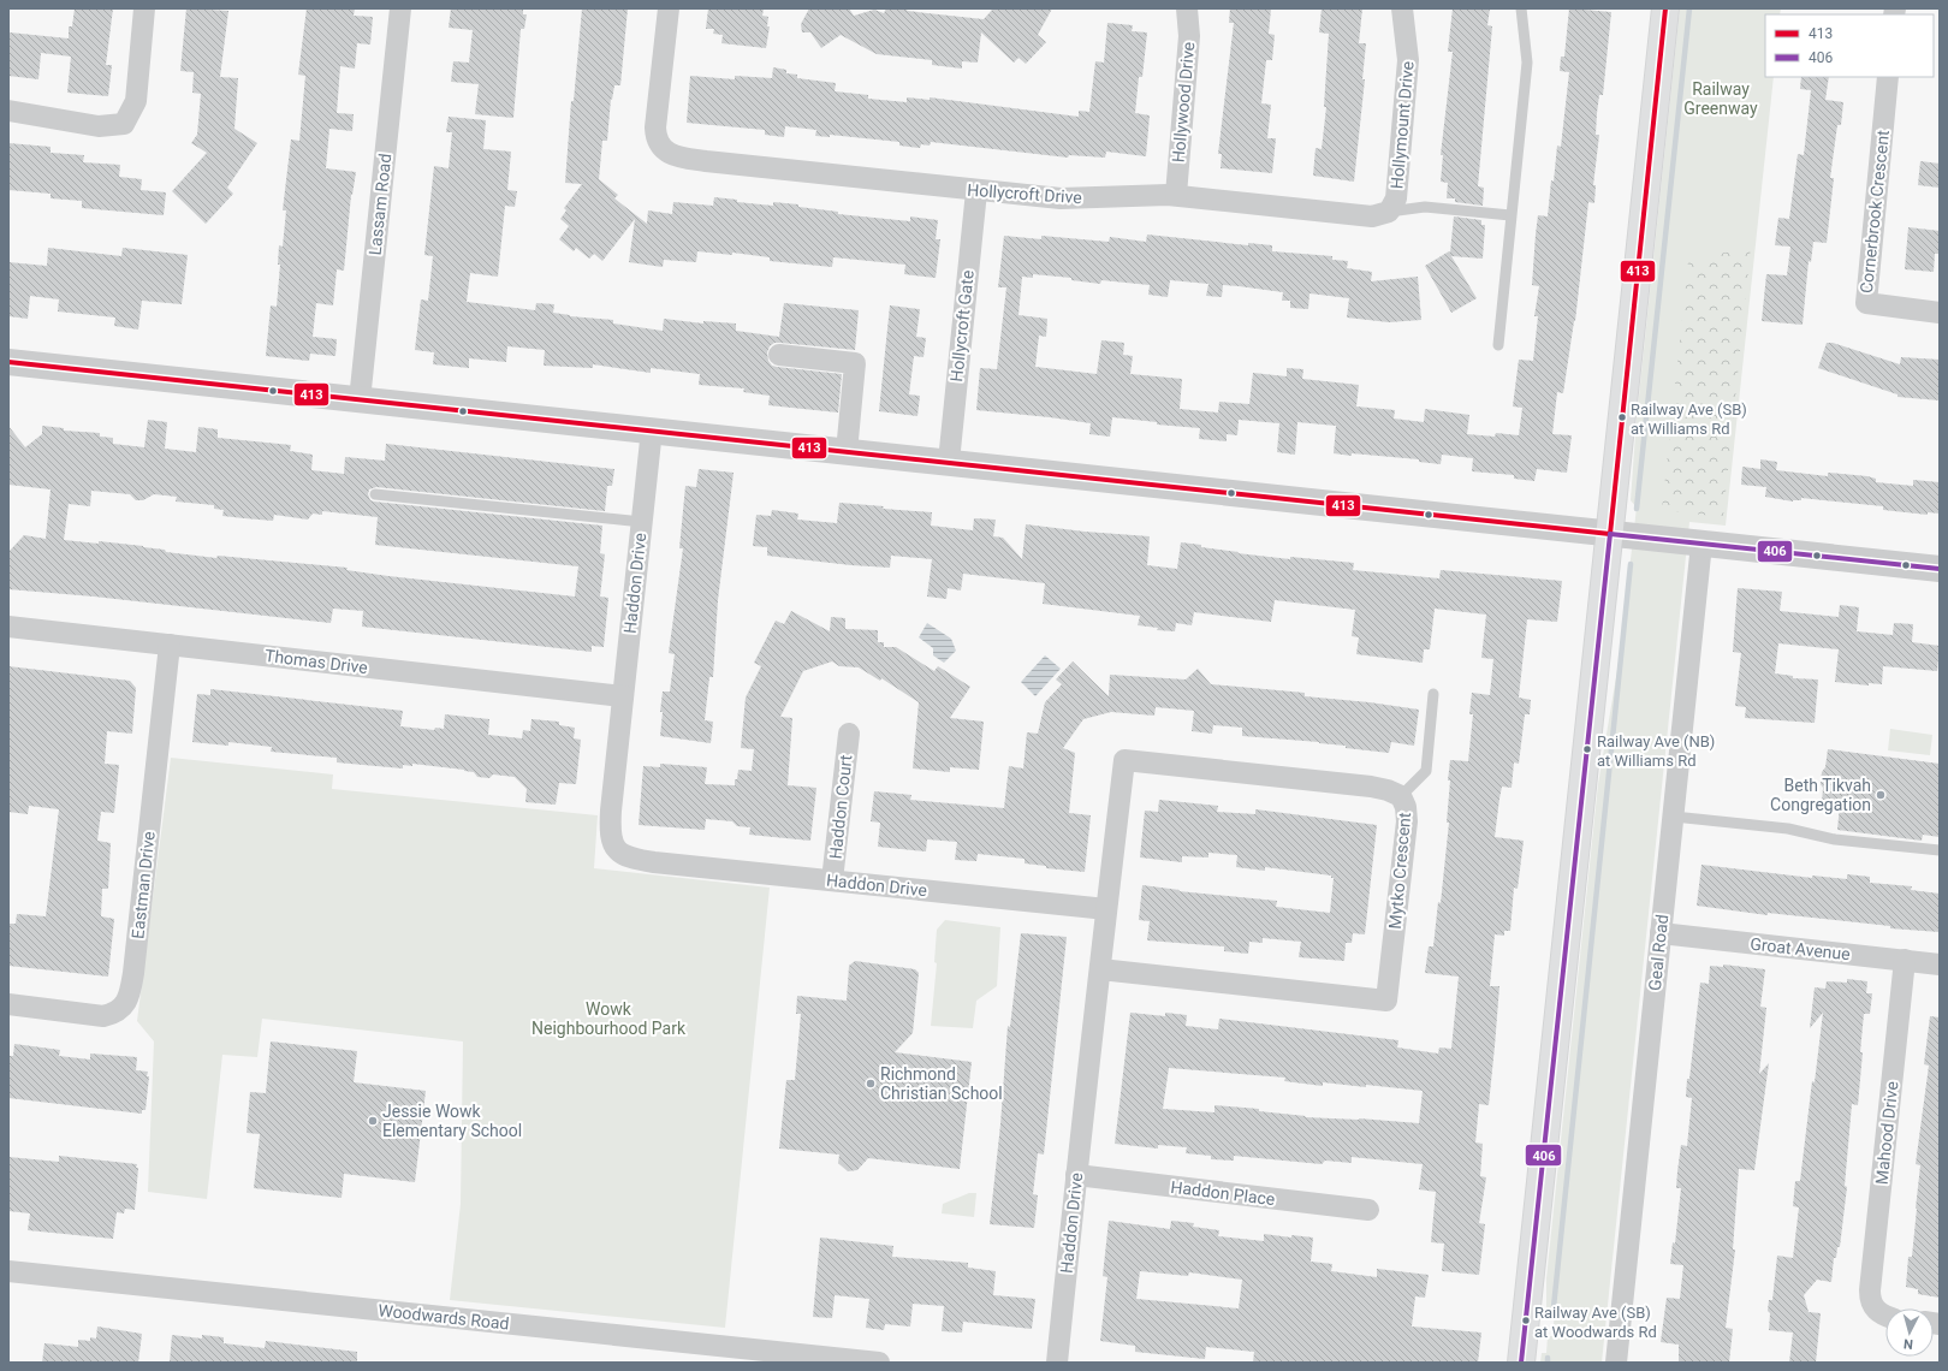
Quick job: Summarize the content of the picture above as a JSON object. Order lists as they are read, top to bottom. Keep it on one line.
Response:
{"streets":{"street":["Hollywood Drive","Hollymount Drive","Hollycroft Drive","Lassam Road","Cornerbrook Crescent","Hollycroft Gate","Haddon Drive","Thomas Drive","Haddon Court","Mytko Crescent","Eastman Drive","Groat Avenue","Geal Road","Mahood Drive","Haddon Place","Woodwards Road"]},"crossings":[["Hollywood Drive","Hollycroft Drive"],["Hollymount Drive","Hollycroft Drive"],["Hollycroft Drive","Hollycroft Gate"],["Haddon Drive","Thomas Drive"],["Haddon Drive","Haddon Court"],["Haddon Drive","Mytko Crescent"],["Haddon Drive","Haddon Place"],["Thomas Drive","Eastman Drive"],["Groat Avenue","Geal Road"],["Groat Avenue","Mahood Drive"]],"parks":["Railway Greenway","Wowk Neighbourhood Park"],"places":["Railway Ave (SB) at Williams Rd","Railway Ave (NB) at Williams Rd","Beth Tikvah Congregation","Richmond Christian School","Jessie Wowk Elementary School","Railway Ave (SB) at Woodwards Rd"],"lines":["transit line 413","transit line 406"],"legend":["413","406"],"north":"bottom"}
